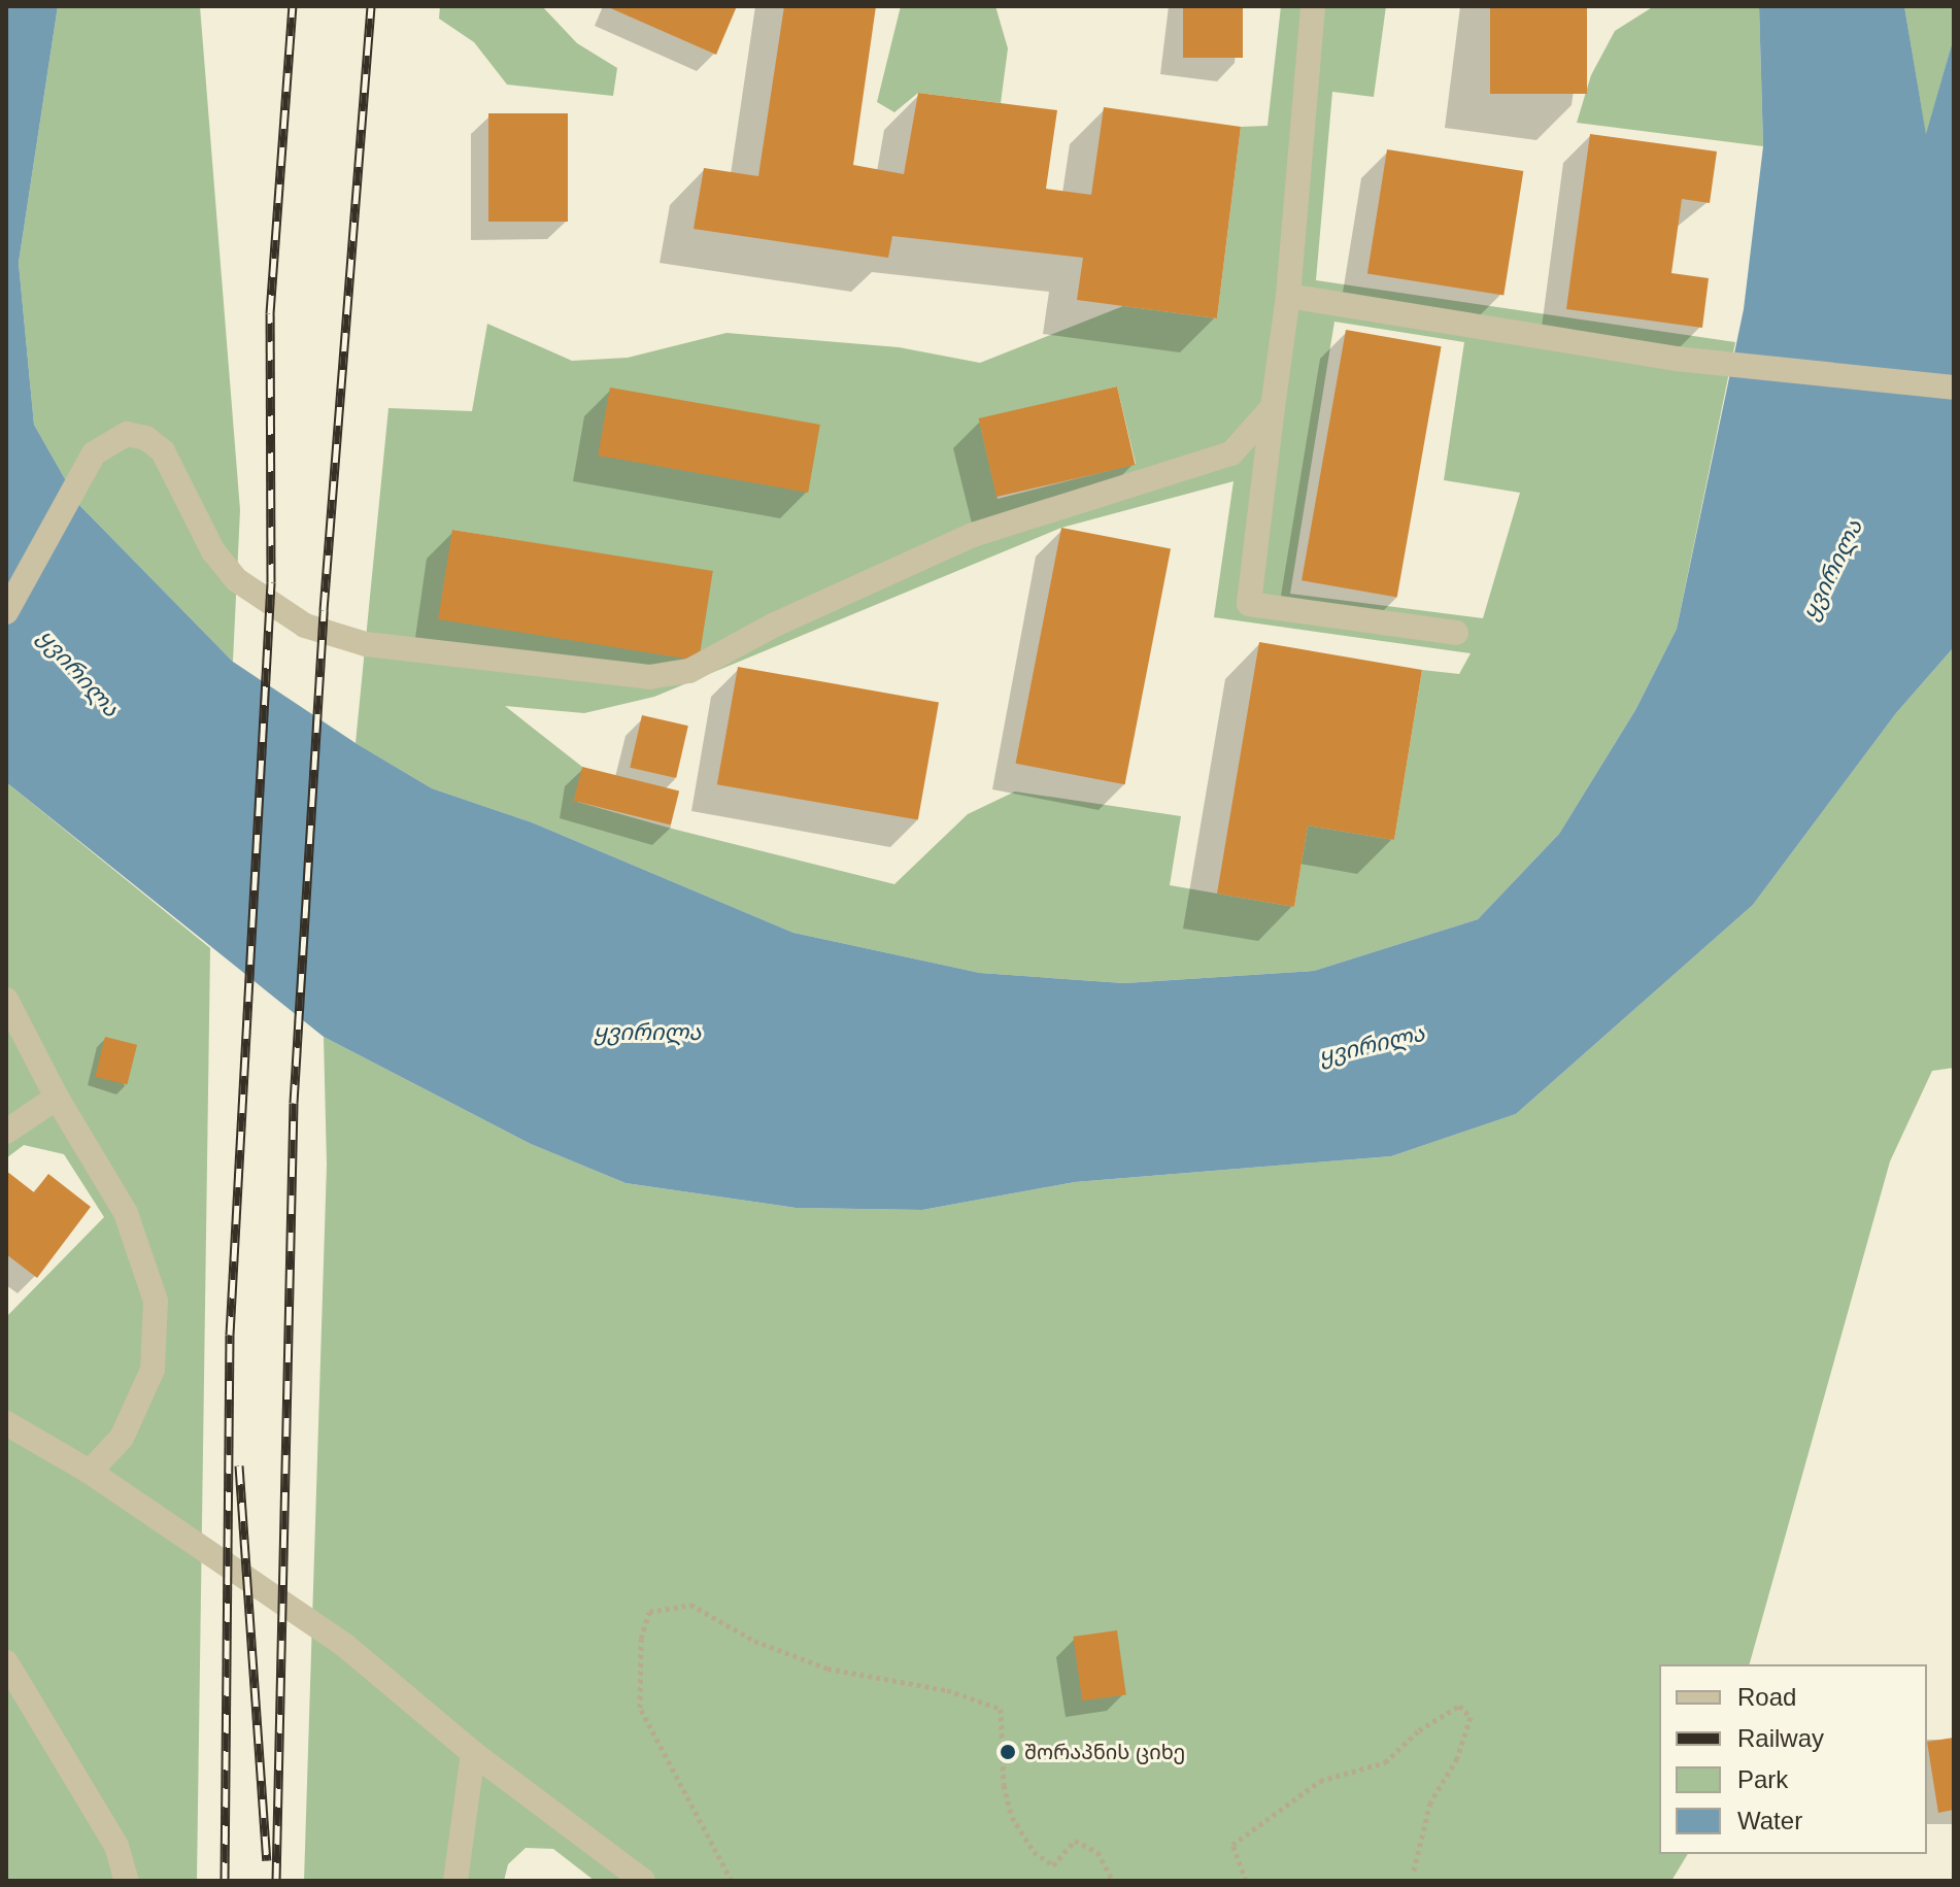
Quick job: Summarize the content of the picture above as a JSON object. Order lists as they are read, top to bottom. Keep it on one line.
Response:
{"water":["ყვირილა"],"places":["შორაპნის ციხე"],"legend":["Road","Railway","Park","Water"]}
